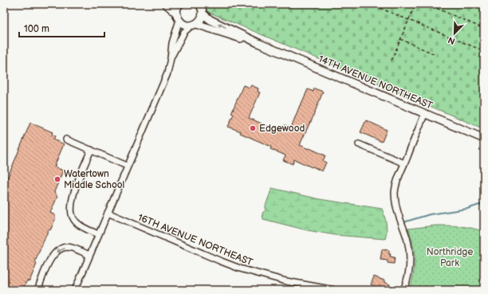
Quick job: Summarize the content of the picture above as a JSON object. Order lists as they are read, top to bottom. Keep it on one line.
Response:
{"streets":{"main road":["14TH AVENUE NORTHEAST"],"street":["16TH AVENUE NORTHEAST"]},"parks":["Northridge Park"],"places":["Edgewood","Watertown Middle School"],"scale_bar":"100 m","north":"bottom left"}
